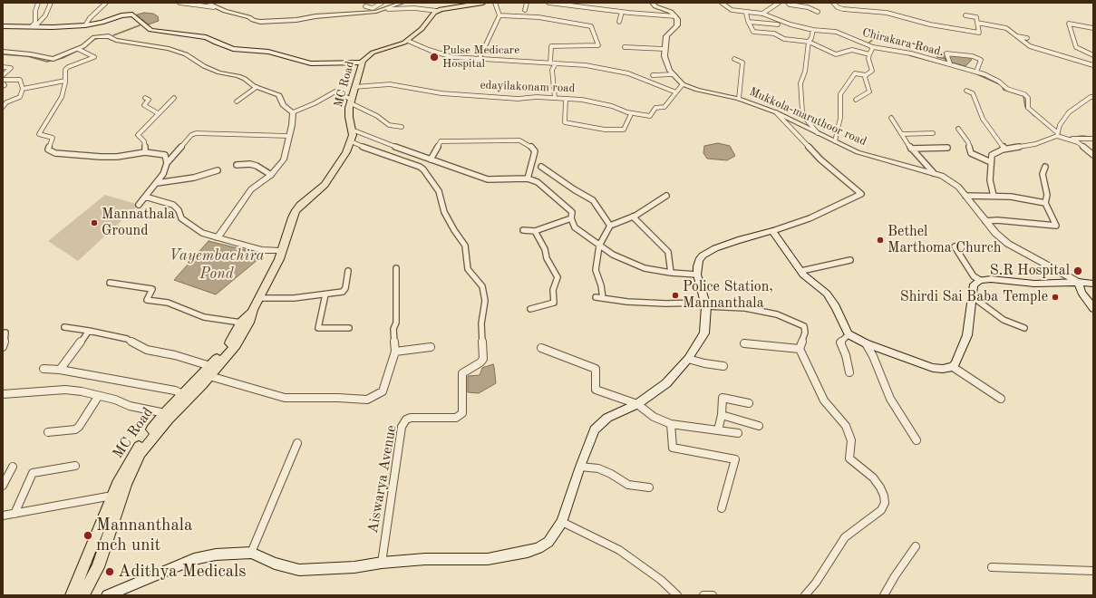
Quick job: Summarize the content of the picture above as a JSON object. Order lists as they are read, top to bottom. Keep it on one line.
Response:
{"streets":{"main road":["MC Road"],"street":["Chirakara Road.","edayilakonam road","Mukkola-maruthoor road","Aiswarya Avenue"]},"crossings":[["MC Road","edayilakonam road"],["MC Road","Aiswarya Avenue"],["edayilakonam road","Mukkola-maruthoor road"]],"water":["Vayembachira Pond"],"places":["Pulse Medicare Hospital","Mannathala Ground","Bethel Marthoma Church","S.R Hospital","Police Station, Mannanthala","Shirdi Sai Baba Temple","Mannanthala mch unit","Adithya Medicals"]}
